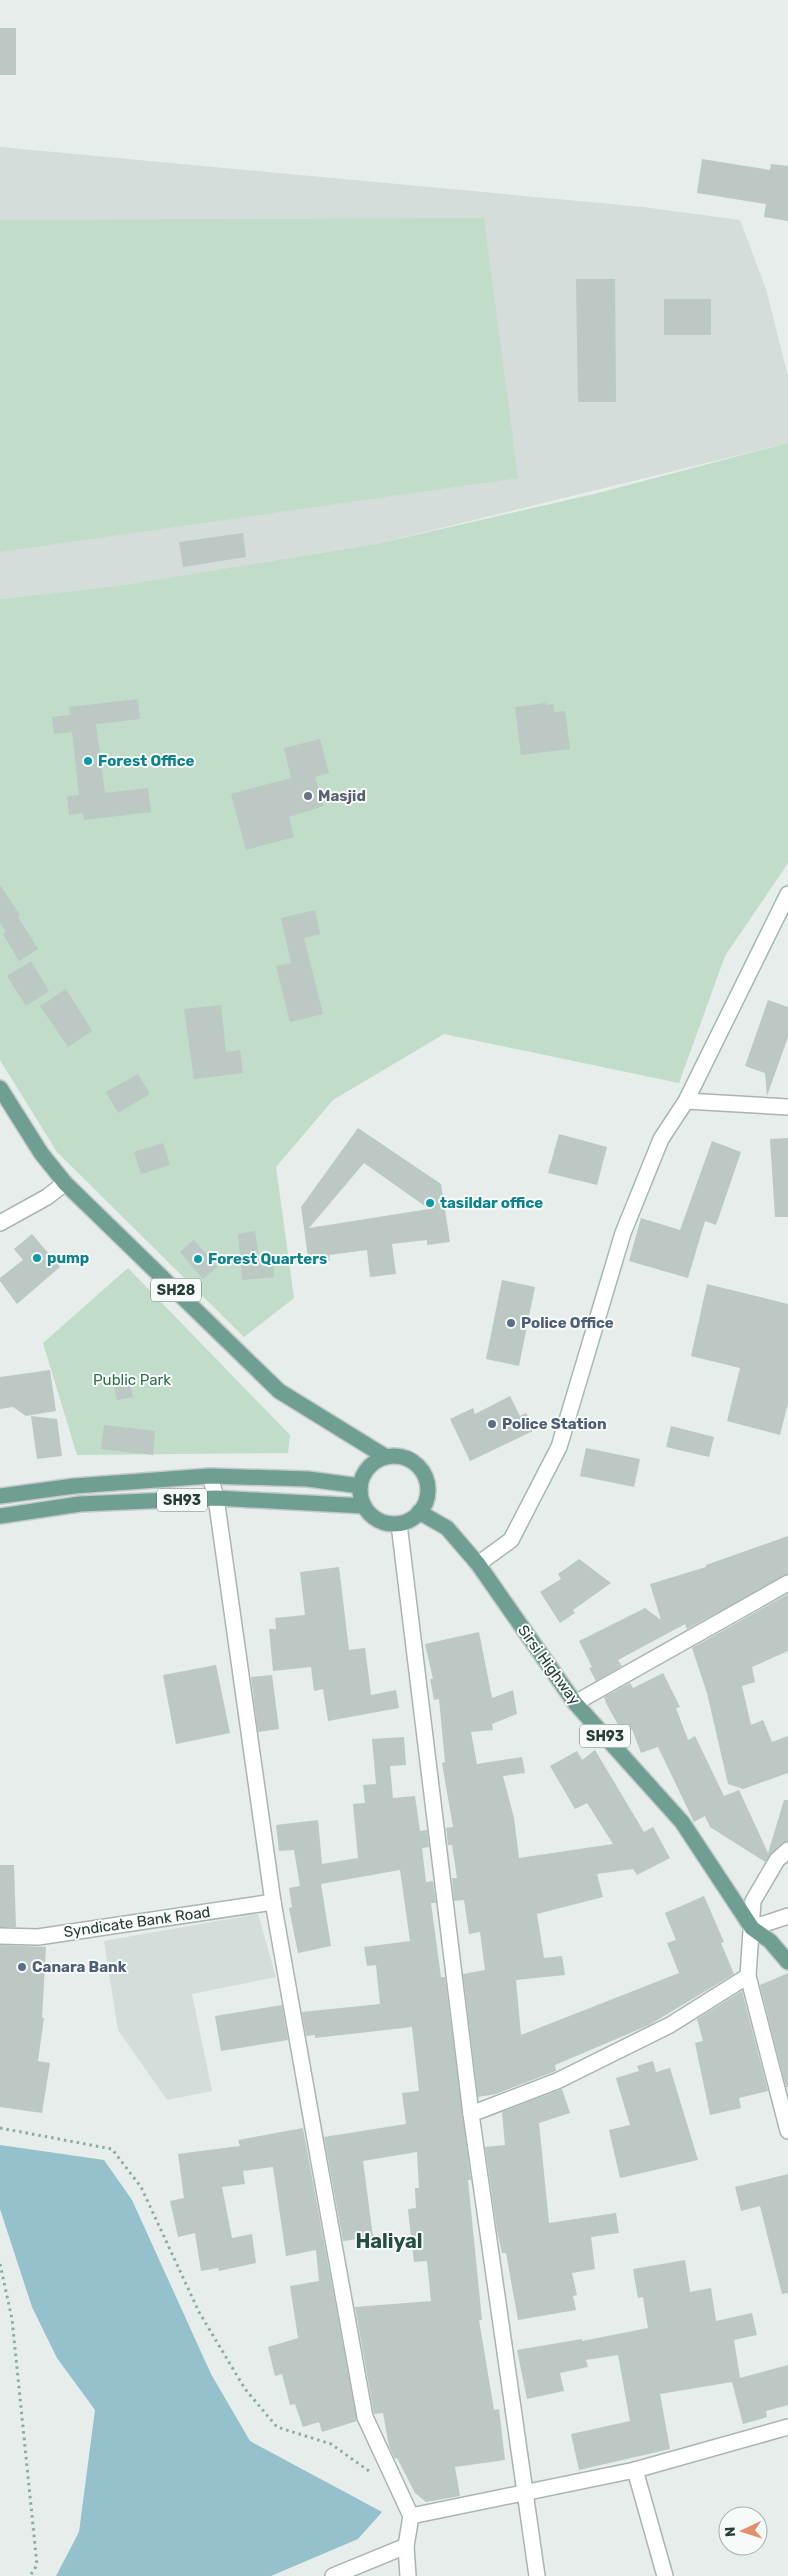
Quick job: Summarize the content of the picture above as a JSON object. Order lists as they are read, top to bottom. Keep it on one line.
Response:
{"streets":{"main road":["SH28","SH93","Sirsi Highway"],"street":["Syndicate Bank Road"]},"crossings":[["SH28","SH93"],["SH28","Sirsi Highway"],["SH93","Sirsi Highway"]],"districts":["Haliyal"],"parks":["Public Park"],"places":["Forest Office","Masjid","tasildar office","pump","Forest Quarters","Police Office","Police Station","Canara Bank"],"north":"left"}
